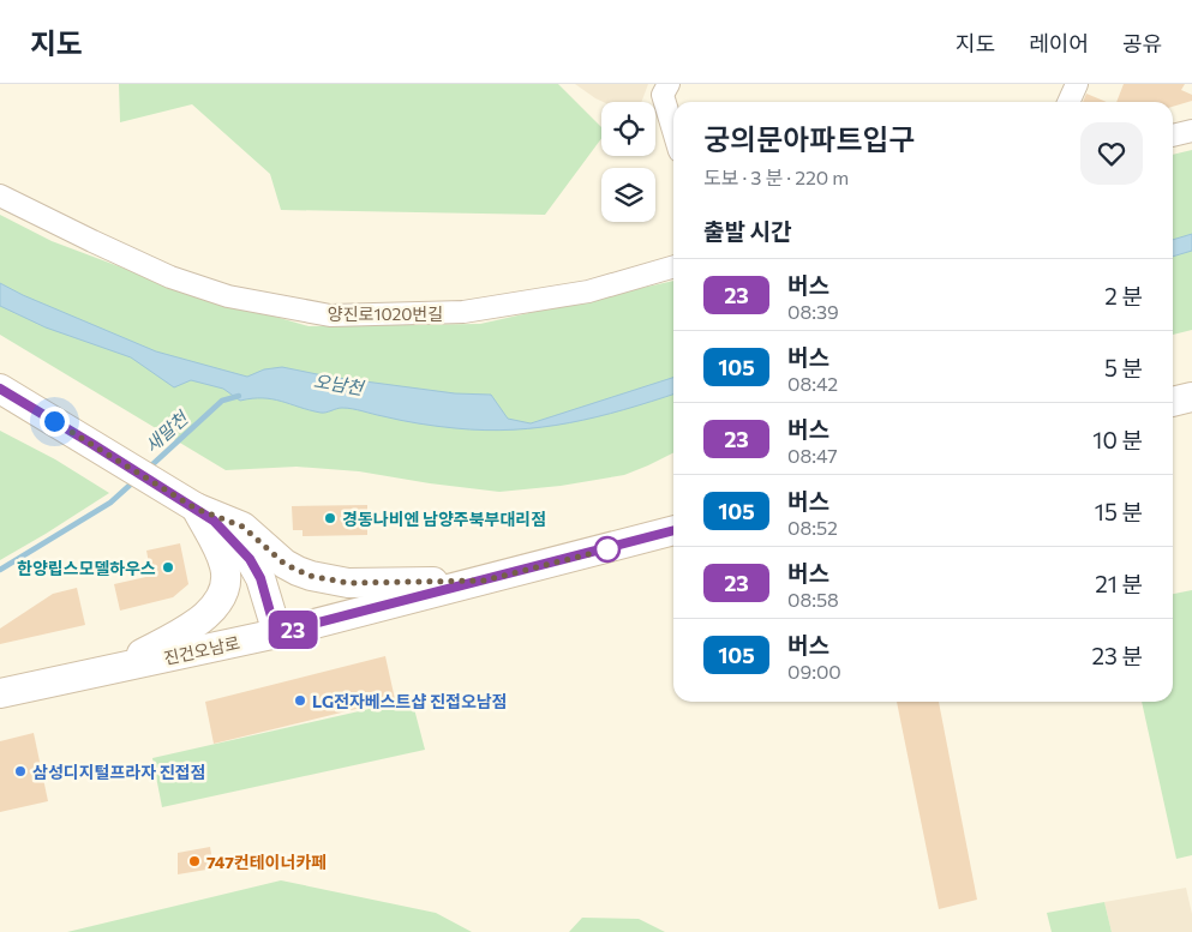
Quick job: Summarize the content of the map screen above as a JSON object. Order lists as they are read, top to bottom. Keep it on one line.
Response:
{"streets":{"street":["양진로1020번길","진건오남로"]},"water":["오남천","새말천"],"places":["경동나비엔 남양주북부대리점","한양립스모델하우스","LG전자베스트샵 진접오남점","삼성디지털프라자 진접점","747컨테이너카페"],"lines":["bus line 23"],"page":{"header":"지도","nav":["지도","레이어","공유"],"on_map":"23","heading":[["궁의문아파트입구","도보 · 3 분 · 220 m"],"출발 시간"],"list":[{"mark":"23","name":"버스","note":"08:39","value":"2 분"},{"mark":"105","name":"버스","note":"08:42","value":"5 분"},{"mark":"23","name":"버스","note":"08:47","value":"10 분"},{"mark":"105","name":"버스","note":"08:52","value":"15 분"},{"mark":"23","name":"버스","note":"08:58","value":"21 분"},{"mark":"105","name":"버스","note":"09:00","value":"23 분"}]}}
